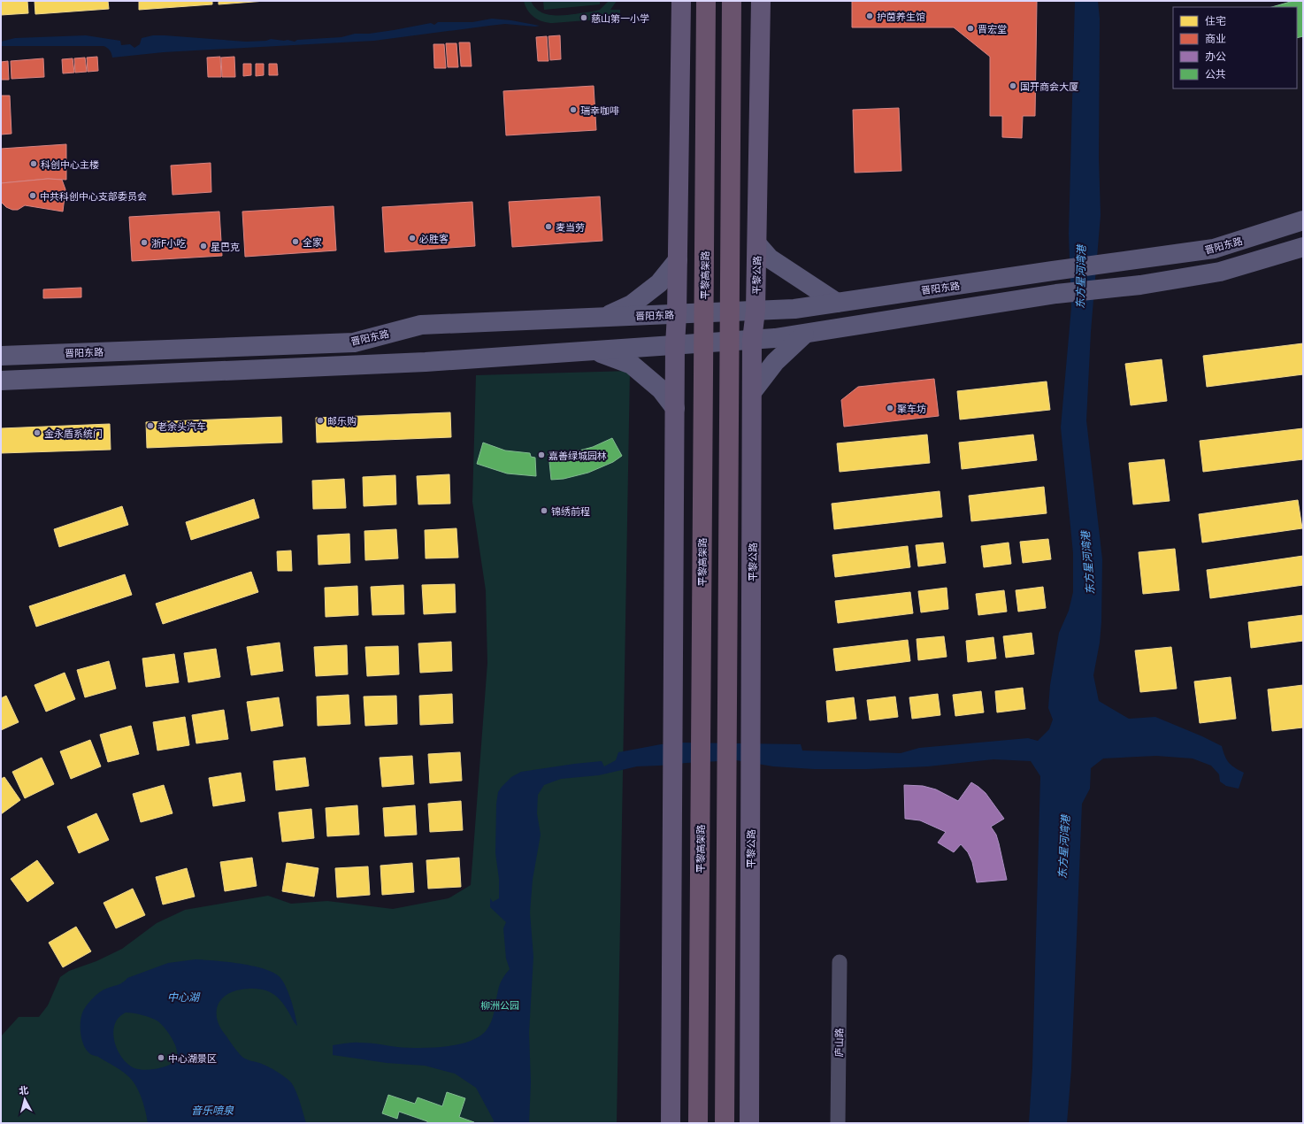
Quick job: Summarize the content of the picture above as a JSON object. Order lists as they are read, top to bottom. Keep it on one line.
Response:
{"streets":{"highway":["平黎高架路"],"main road":["晋阳东路","平黎公路"],"street":["庐山路"]},"crossings":[["晋阳东路","平黎公路"]],"water":["东方星河湾港","中心湖","音乐喷泉"],"parks":["柳洲公园"],"places":["护茵养生馆","慈山第一小学","晋宏堂","国开商会大厦","瑞幸咖啡","科创中心主楼","中共科创中心支部委员会","麦当劳","必胜客","全家","浙F小吃","星巴克","聚车坊","邮乐购","老余头汽车","金永盾系统门","嘉善绿城园林","锦绣前程","中心湖景区"],"legend":["住宅","商业","办公","公共"],"north":"top"}
